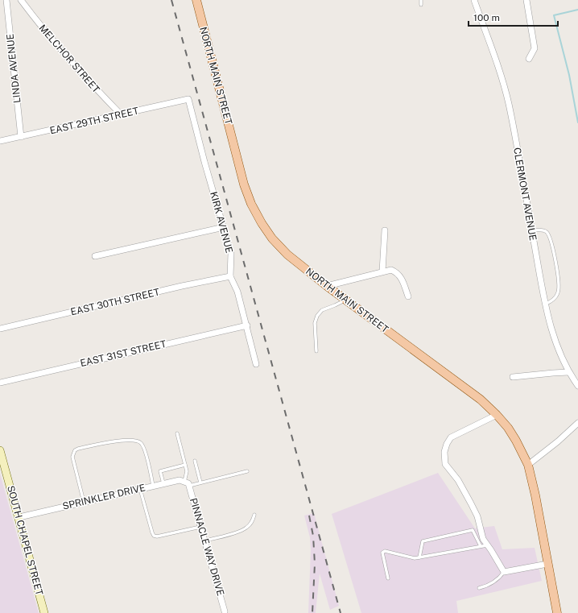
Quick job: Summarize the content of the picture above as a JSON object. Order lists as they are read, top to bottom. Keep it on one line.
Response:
{"streets":{"main road":["NORTH MAIN STREET"],"street":["MELCHOR STREET","LINDA AVENUE","EAST 29TH STREET","CLERMONT AVENUE","KIRK AVENUE","EAST 30TH STREET","EAST 31ST STREET","SPRINKLER DRIVE","SOUTH CHAPEL STREET","PINNACLE WAY DRIVE"]},"crossings":[["MELCHOR STREET","EAST 29TH STREET"],["LINDA AVENUE","EAST 29TH STREET"],["EAST 29TH STREET","KIRK AVENUE"],["KIRK AVENUE","EAST 30TH STREET"],["KIRK AVENUE","EAST 31ST STREET"],["SPRINKLER DRIVE","SOUTH CHAPEL STREET"],["SPRINKLER DRIVE","PINNACLE WAY DRIVE"]],"scale_bar":"100 m"}
